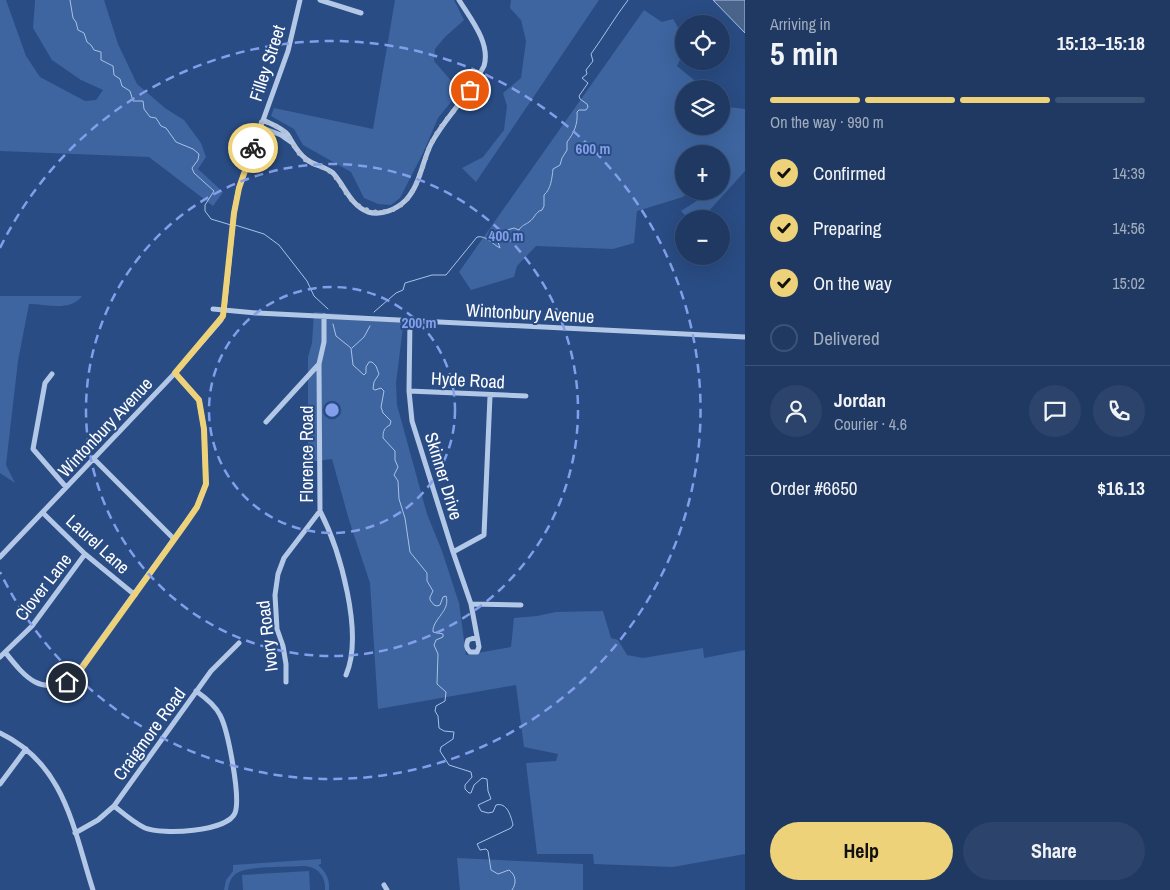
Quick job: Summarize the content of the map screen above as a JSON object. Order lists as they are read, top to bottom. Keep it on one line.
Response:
{"streets":{"street":["Filley Street","Wintonbury Avenue","Hyde Road","Florence Road","Skinner Drive","Laurel Lane","Clover Lane","Ivory Road","Craigmore Road"]},"crossings":[["Filley Street","Wintonbury Avenue"],["Wintonbury Avenue","Florence Road"],["Wintonbury Avenue","Skinner Drive"],["Wintonbury Avenue","Laurel Lane"],["Hyde Road","Skinner Drive"],["Florence Road","Ivory Road"],["Laurel Lane","Clover Lane"]],"page":{"heading":["5 min","Arriving in","15:13–15:18"],"panel":["Jordan","Courier · 4.6","Order #6650","$16.13"],"map_buttons":["+","−"],"bar":"On the way · 990 m","list":[["Confirmed","14:39"],["Preparing","14:56"],["On the way","15:02"],"Delivered"],"buttons":["Help","Share"]},"rings":["600 m","400 m","200 m"]}
